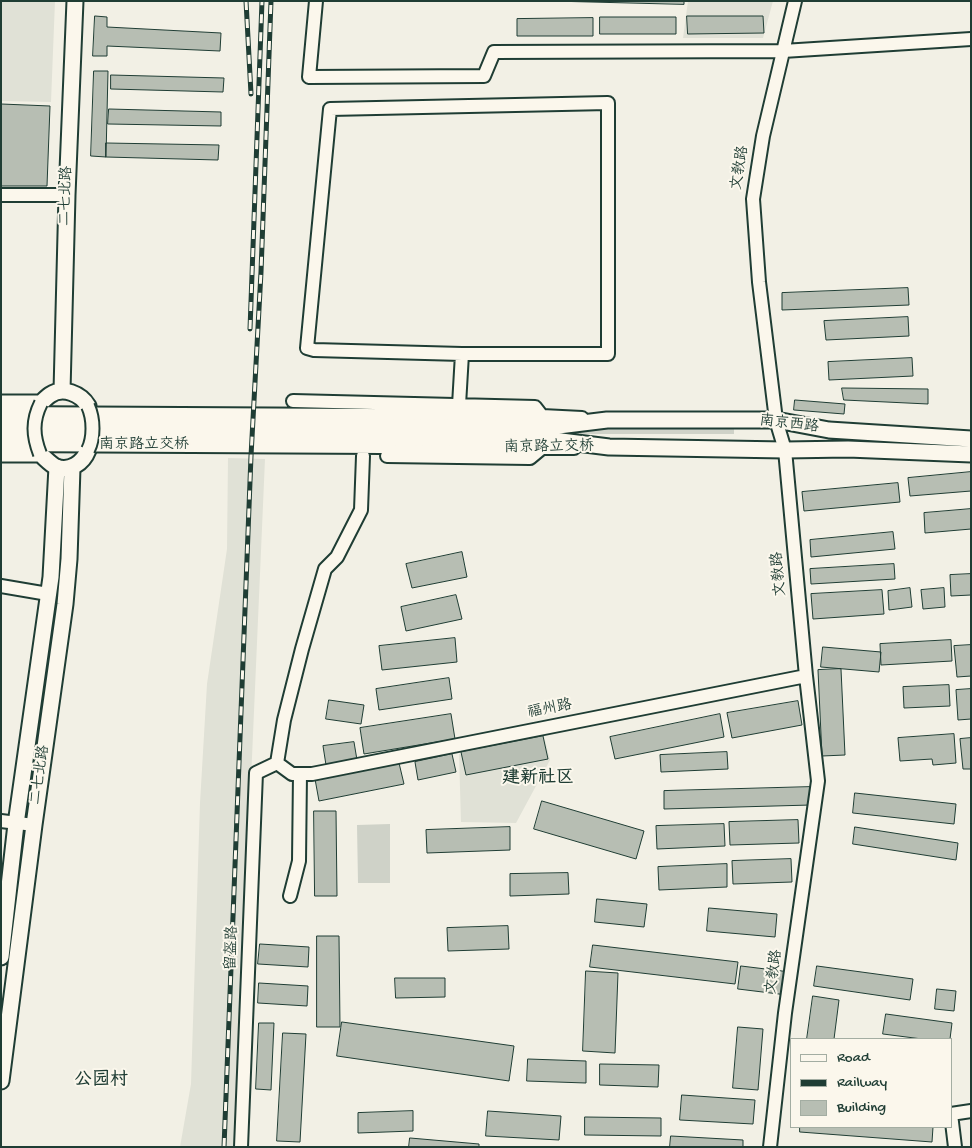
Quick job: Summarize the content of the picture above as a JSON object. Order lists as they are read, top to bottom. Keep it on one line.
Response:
{"streets":{"main road":["二七北路","南京西路","南京路立交桥"],"street":["文教路","福州路","留盔路"]},"crossings":[["文教路","南京西路"],["文教路","福州路"],["南京西路","南京路立交桥"]],"districts":["建新社区","公园村"],"legend":["Road","Railway","Building"]}
